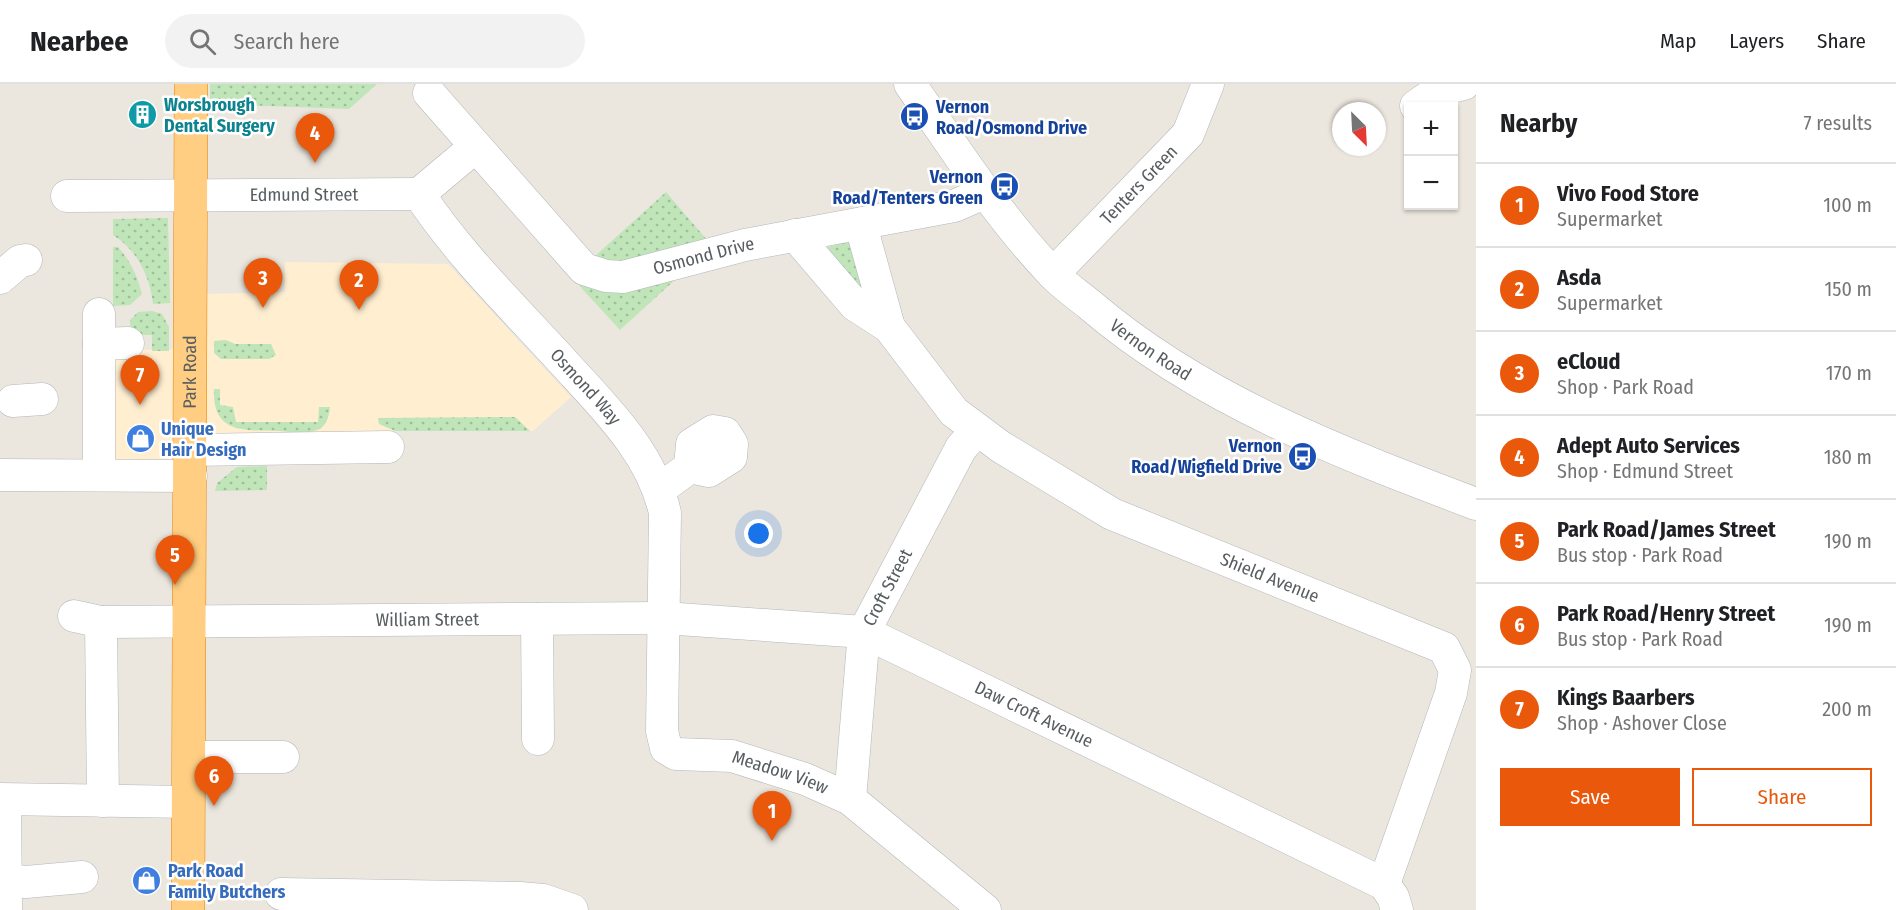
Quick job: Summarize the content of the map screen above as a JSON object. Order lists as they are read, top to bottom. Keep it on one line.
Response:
{"streets":{"highway":["Park Road"],"street":["Tenters Green","Edmund Street","Osmond Drive","Vernon Road","Osmond Way","Shield Avenue","Croft Street","William Street","Daw Croft Avenue","Meadow View"]},"crossings":[["Tenters Green","Vernon Road"],["Edmund Street","Park Road"],["Edmund Street","Osmond Way"],["Osmond Drive","Vernon Road"],["Osmond Drive","Shield Avenue"],["Park Road","William Street"],["Osmond Way","William Street"],["Osmond Way","Daw Croft Avenue"],["Osmond Way","Meadow View"],["Shield Avenue","Croft Street"],["Shield Avenue","Daw Croft Avenue"],["Croft Street","Daw Croft Avenue"],["Croft Street","Meadow View"],["William Street","Daw Croft Avenue"],["William Street","Meadow View"],["Daw Croft Avenue","Meadow View"]],"places":{"building":["Worsbrough Dental Surgery"],"bus stop":["Vernon Road/Osmond Drive","Vernon Road/Tenters Green","Vernon Road/Wigfield Drive"],"shop":["Unique Hair Design","Park Road Family Butchers"]},"north":"bottom right","page":{"header":"Nearbee","search":"Search here","nav":["Map","Layers","Share"],"heading":["Nearby","7 results"],"map_buttons":["+","−"],"pins":["4","3","2","7","5","6","1"],"list":[{"mark":"1","name":"Vivo Food Store","note":"Supermarket","value":"100 m"},{"mark":"2","name":"Asda","note":"Supermarket","value":"150 m"},{"mark":"3","name":"eCloud","note":"Shop · Park Road","value":"170 m"},{"mark":"4","name":"Adept Auto Services","note":"Shop · Edmund Street","value":"180 m"},{"mark":"5","name":"Park Road/James Street","note":"Bus stop · Park Road","value":"190 m"},{"mark":"6","name":"Park Road/Henry Street","note":"Bus stop · Park Road","value":"190 m"},{"mark":"7","name":"Kings Baarbers","note":"Shop · Ashover Close","value":"200 m"}],"buttons":["Save","Share"]}}
